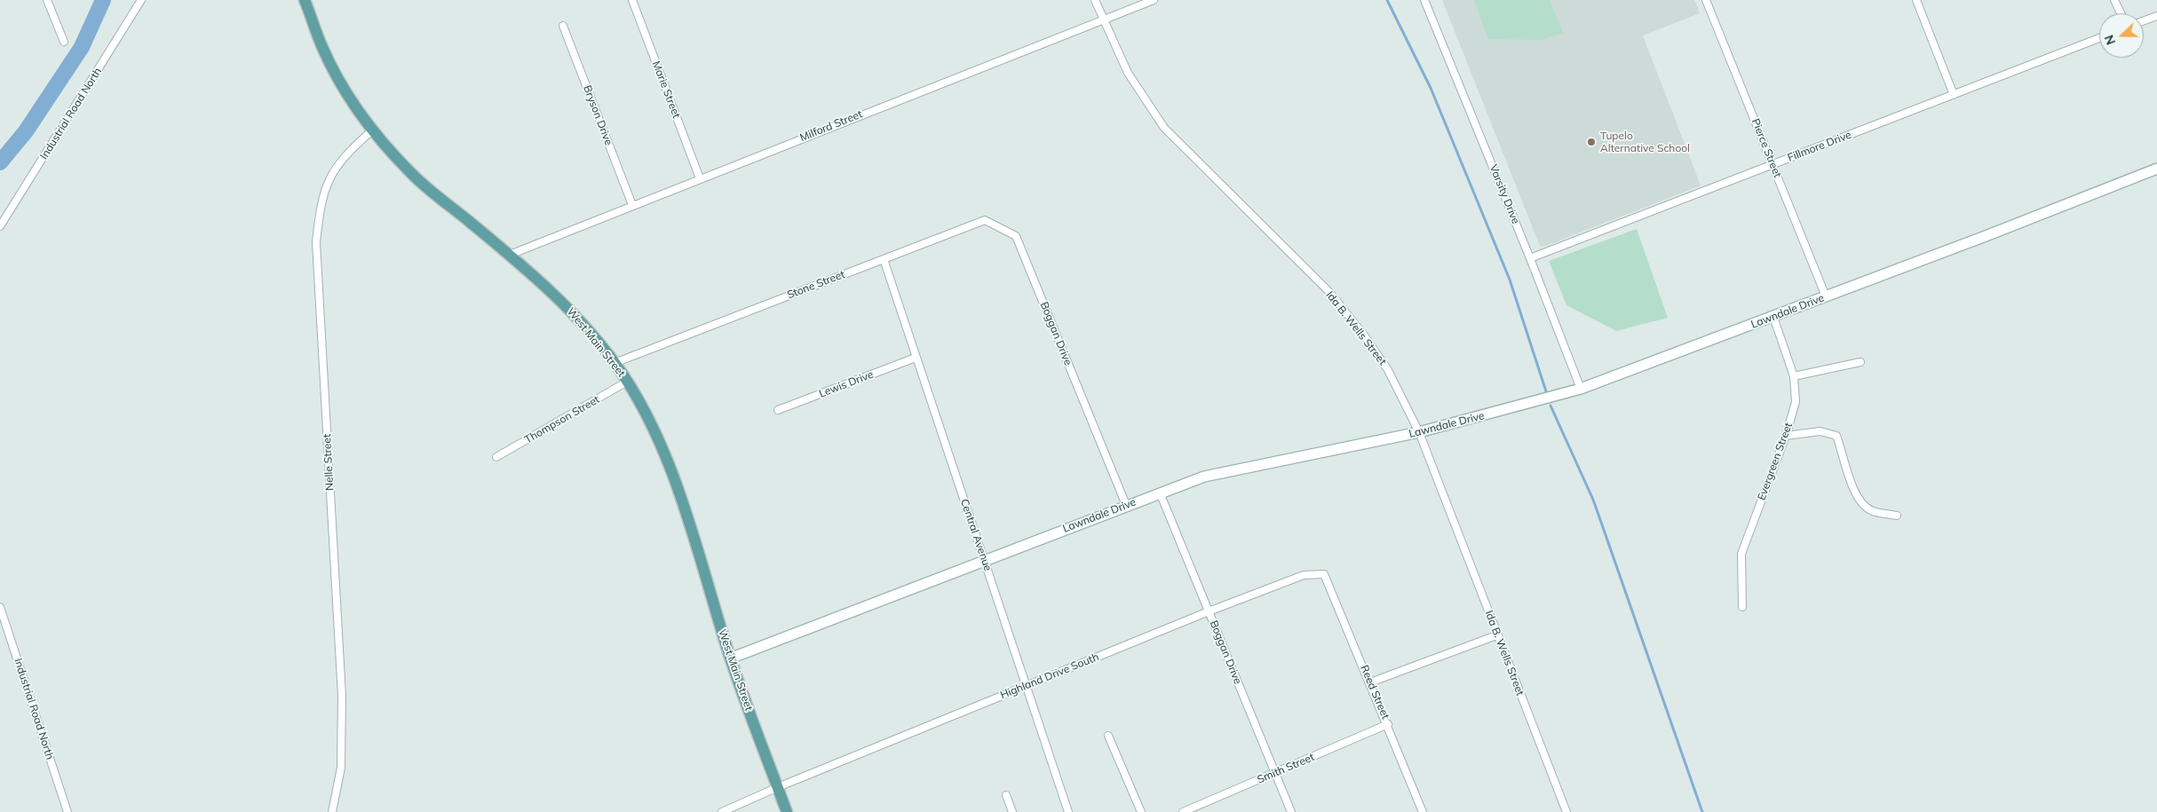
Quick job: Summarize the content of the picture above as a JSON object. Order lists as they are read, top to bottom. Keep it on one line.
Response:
{"streets":{"main road":["West Main Street"],"street":["Marie Street","Industrial Road North","Bryson Drive","Milford Street","Fillmore Drive","Pierce Street","Varsity Drive","Stone Street","Lawndale Drive","Ida B. Wells Street","Boggan Drive","Lewis Drive","Thompson Street","Evergreen Street","Nelle Street","Central Avenue","Highland Drive South","Reed Street","Smith Street"]},"crossings":[["Marie Street","Milford Street"],["Bryson Drive","Milford Street"],["Milford Street","Ida B. Wells Street"],["Milford Street","West Main Street"],["Fillmore Drive","Pierce Street"],["Fillmore Drive","Varsity Drive"],["Pierce Street","Lawndale Drive"],["Varsity Drive","Lawndale Drive"],["Stone Street","Boggan Drive"],["Stone Street","West Main Street"],["Stone Street","Central Avenue"],["Lawndale Drive","Ida B. Wells Street"],["Lawndale Drive","Boggan Drive"],["Lawndale Drive","West Main Street"],["Lawndale Drive","Evergreen Street"],["Lawndale Drive","Central Avenue"],["Boggan Drive","Highland Drive South"],["Boggan Drive","Smith Street"],["West Main Street","Thompson Street"],["West Main Street","Nelle Street"],["West Main Street","Highland Drive South"],["Lewis Drive","Central Avenue"],["Central Avenue","Highland Drive South"],["Highland Drive South","Reed Street"],["Reed Street","Smith Street"]],"places":["Tupelo Alternative School"],"north":"left"}
